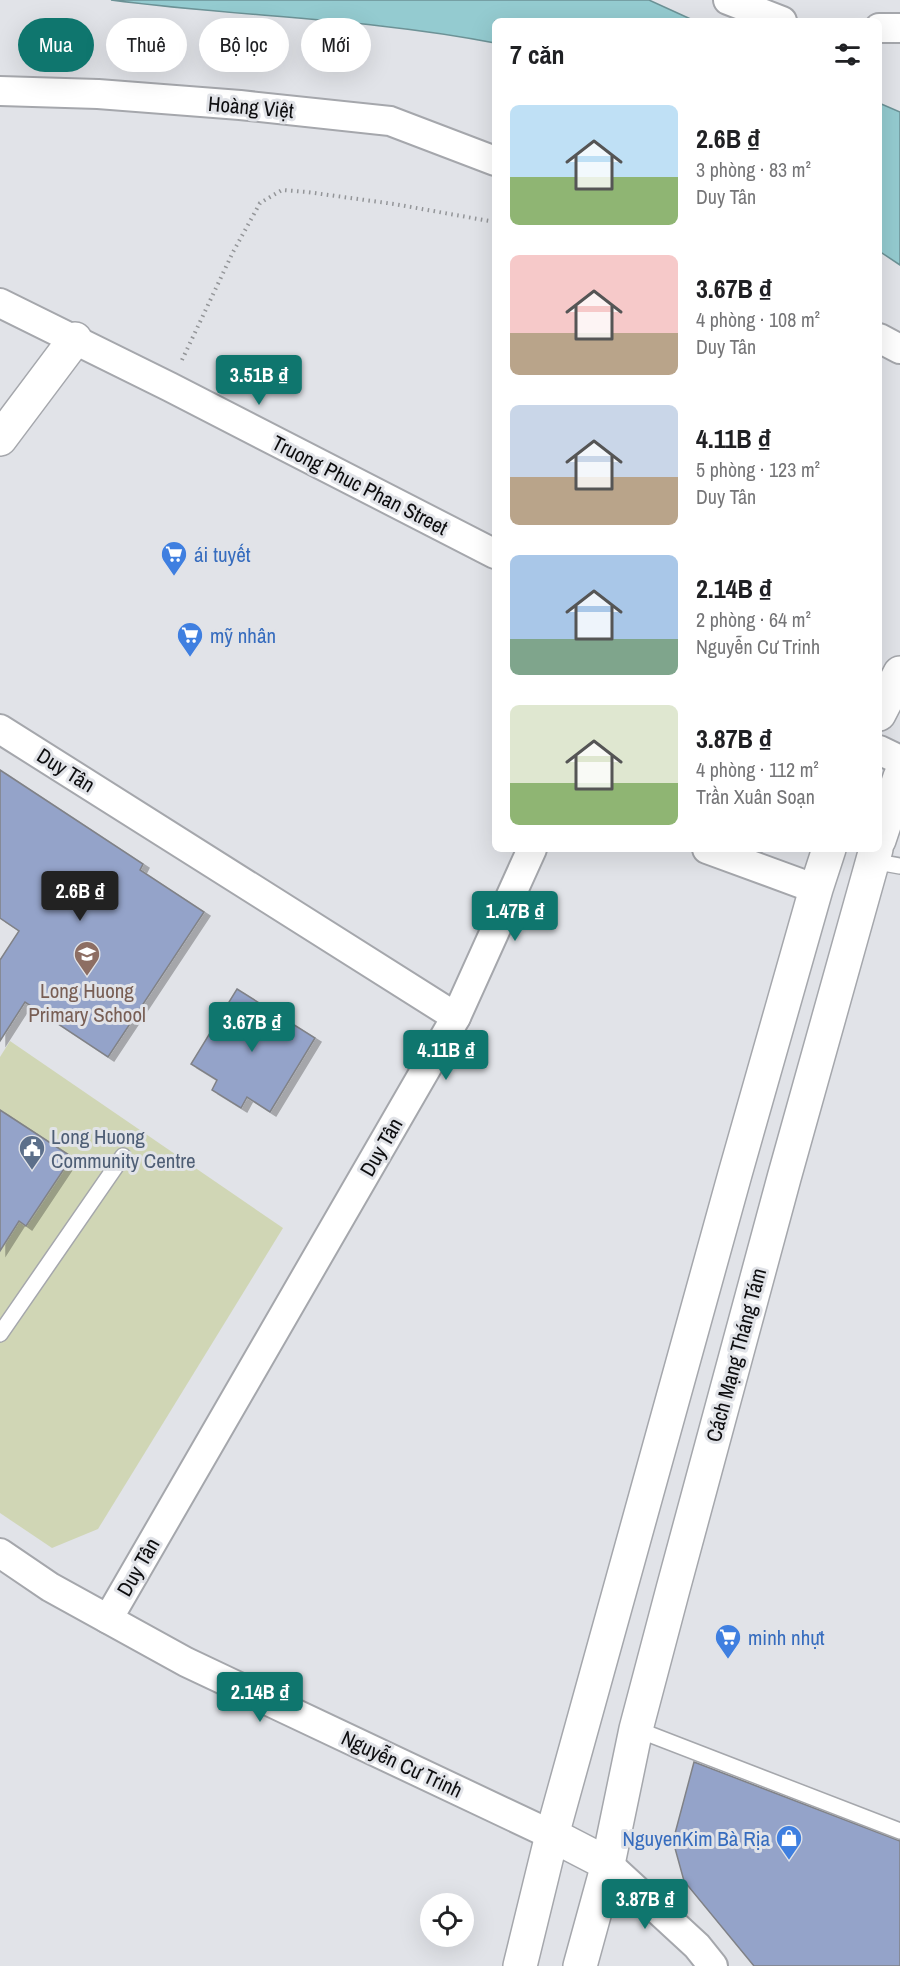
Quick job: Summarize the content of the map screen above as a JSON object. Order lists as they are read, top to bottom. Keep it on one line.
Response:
{"streets":{"main road":["Cách Mạng Tháng Tám"],"street":["Hoàng Việt","Truong Phuc Phan Street","Duy Tân","Nguyễn Cư Trinh"]},"crossings":[["Duy Tân","Nguyễn Cư Trinh"]],"places":{"supermarket":["ái tuyết","mỹ nhân","minh nhựt"],"school or university":["Long Huong Primary School"],"public building":["Long Huong Community Centre"],"shop":["NguyenKim Bà Rịa"]},"page":{"chip":["Mua","Thuê","Bộ lọc","Mới"],"heading":"7 căn","list":[{"name":"2.6B ₫","note":"3 phòng · 83 m² · Duy Tân"},{"name":"3.67B ₫","note":"4 phòng · 108 m² · Duy Tân"},{"name":"4.11B ₫","note":"5 phòng · 123 m² · Duy Tân"},{"name":"2.14B ₫","note":"2 phòng · 64 m² · Nguyễn Cư Trinh"},{"name":"3.87B ₫","note":"4 phòng · 112 m² · Trần Xuân Soạn"}],"price":["3.51B ₫","2.6B ₫","1.47B ₫","3.67B ₫","4.11B ₫","2.14B ₫","3.87B ₫"]}}
